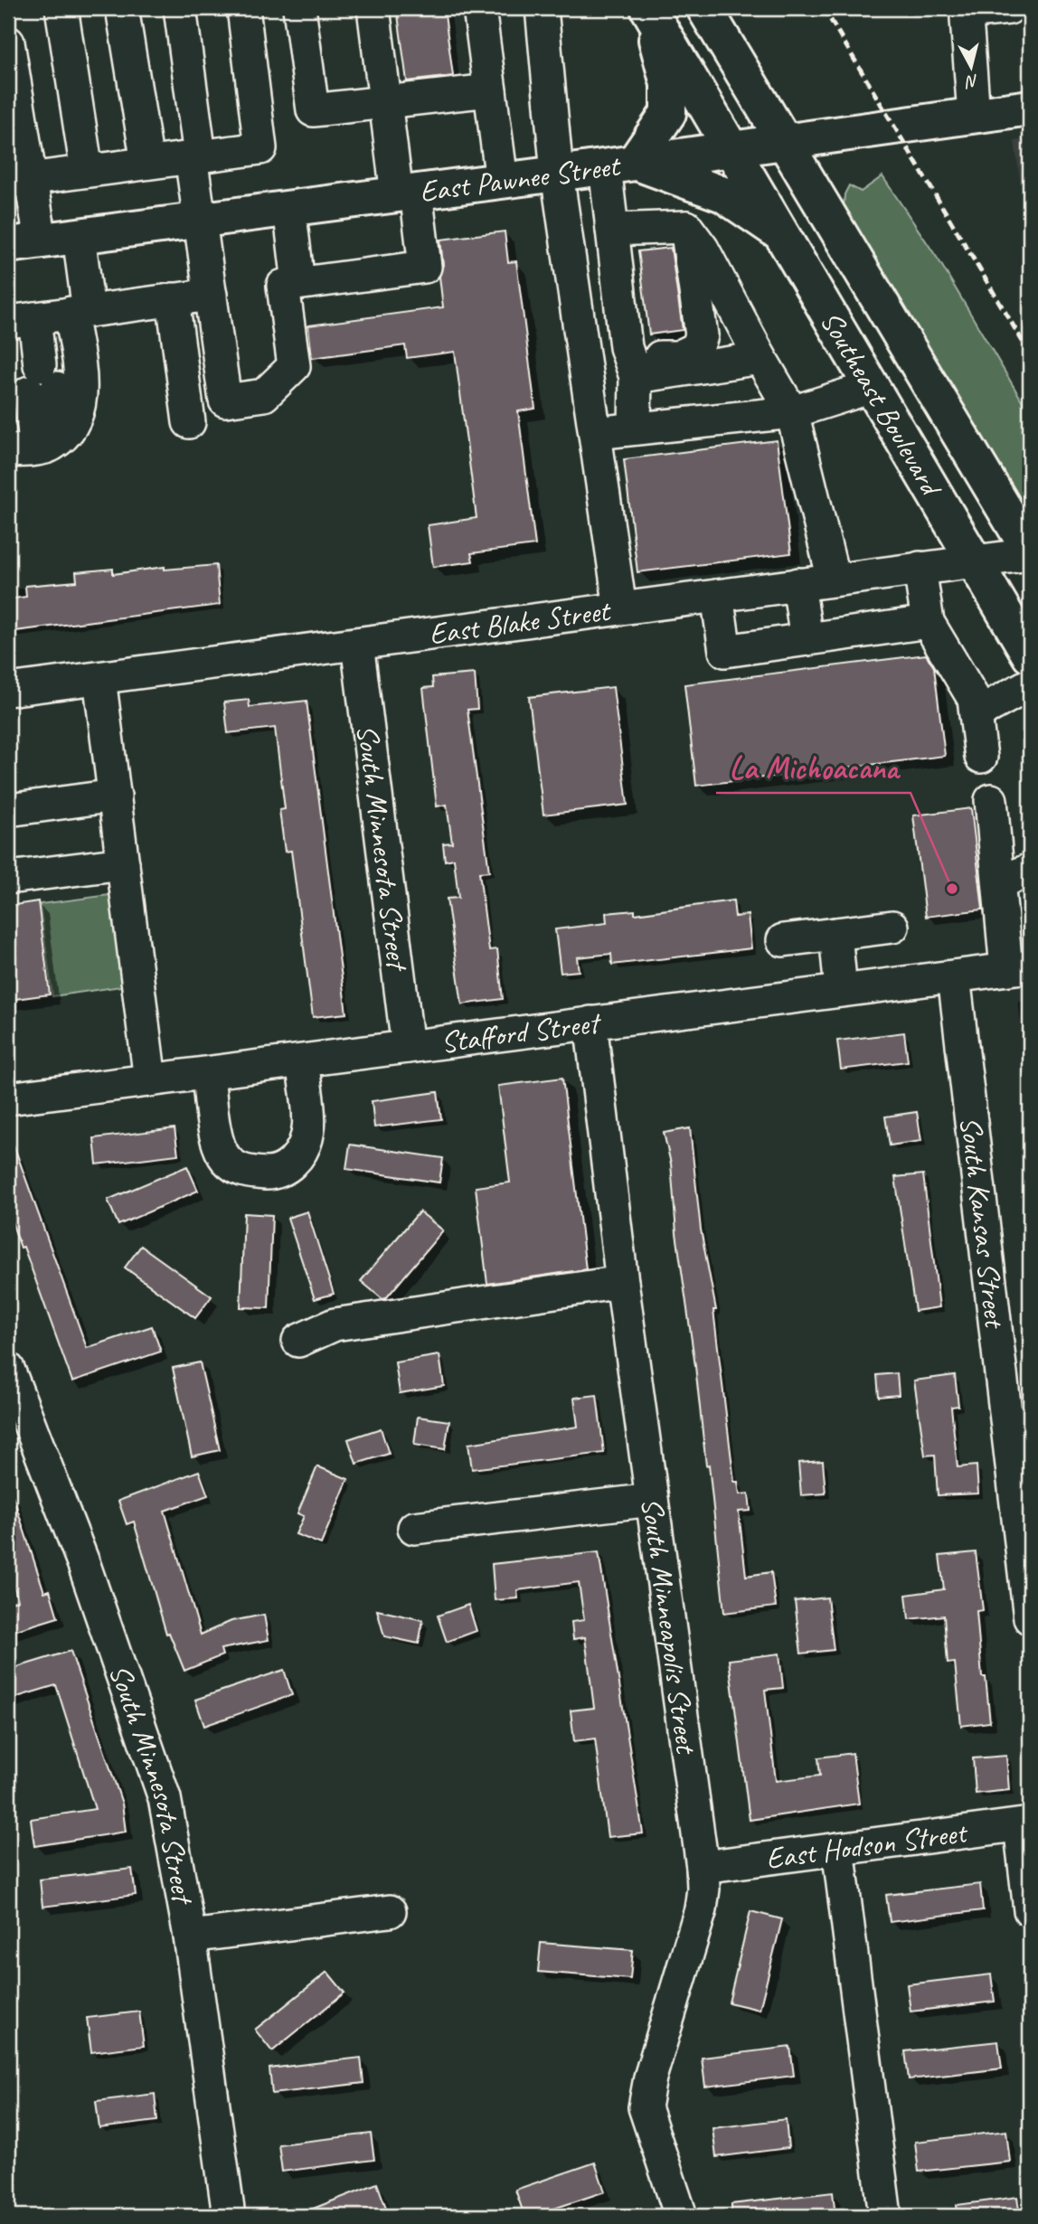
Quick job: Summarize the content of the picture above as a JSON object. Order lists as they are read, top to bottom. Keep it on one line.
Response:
{"streets":{"main road":["East Pawnee Street","Southeast Boulevard"],"street":["East Blake Street","South Minnesota Street","Stafford Street","South Kansas Street","South Minneapolis Street","East Hodson Street"]},"crossings":[["East Pawnee Street","Southeast Boulevard"],["Southeast Boulevard","East Blake Street"],["East Blake Street","South Minnesota Street"],["South Minnesota Street","Stafford Street"],["Stafford Street","South Kansas Street"],["Stafford Street","South Minneapolis Street"],["South Minneapolis Street","East Hodson Street"]],"places":["La Michoacana"],"north":"bottom"}
